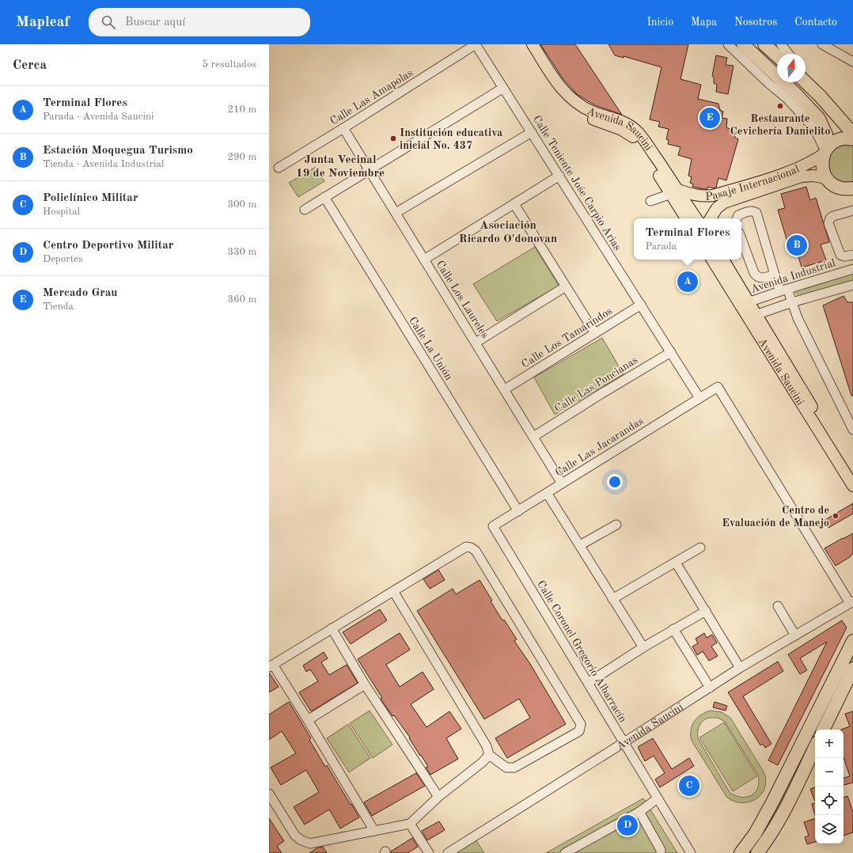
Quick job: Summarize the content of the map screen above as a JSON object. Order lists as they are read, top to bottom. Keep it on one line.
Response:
{"streets":{"main road":["Avenida Saucini","Pasaje Internacional"],"street":["Calle Las Amapolas","Calle Teniente Jośe Carpio Arias","Avenida Industrial","Calle Los Laureles","Calle Los Tamarindos","Calle La Unión","Calle Las Poncianas","Calle Las Jacarandas","Calle Coronel Gregorio Albarracín"]},"crossings":[["Calle Las Amapolas","Calle Teniente Jośe Carpio Arias"],["Calle Las Amapolas","Calle Los Laureles"],["Avenida Saucini","Pasaje Internacional"],["Avenida Saucini","Avenida Industrial"],["Avenida Saucini","Calle Las Jacarandas"],["Avenida Saucini","Calle Coronel Gregorio Albarracín"],["Calle Teniente Jośe Carpio Arias","Calle Los Tamarindos"],["Calle Teniente Jośe Carpio Arias","Calle Las Poncianas"],["Calle Teniente Jośe Carpio Arias","Calle Las Jacarandas"],["Calle Los Laureles","Calle Los Tamarindos"],["Calle Los Laureles","Calle Las Poncianas"],["Calle Los Laureles","Calle Las Jacarandas"],["Calle La Unión","Calle Las Jacarandas"],["Calle Las Jacarandas","Calle Coronel Gregorio Albarracín"]],"districts":["Junta Vecinal 19 de Noviembre","Asociación Ricardo O'donovan"],"places":["Restaurante Cevichería Danielito","Institución educativa inicial No. 437","Centro de Evaluación de Manejo"],"north":"top","page":{"header":"Mapleaf","search":"Buscar aquí","nav":["Inicio","Mapa","Nosotros","Contacto"],"heading":["Cerca","5 resultados"],"list":[{"mark":"A","name":"Terminal Flores","note":"Parada · Avenida Saucini","value":"210 m"},{"mark":"B","name":"Estación Moquegua Turismo","note":"Tienda · Avenida Industrial","value":"290 m"},{"mark":"C","name":"Policlínico Militar","note":"Hospital","value":"300 m"},{"mark":"D","name":"Centro Deportivo Militar","note":"Deportes","value":"330 m"},{"mark":"E","name":"Mercado Grau","note":"Tienda","value":"360 m"}],"pins":["E","B","A","C","D"],"popup":["Terminal Flores","Parada"],"map_buttons":["+","−"]}}
